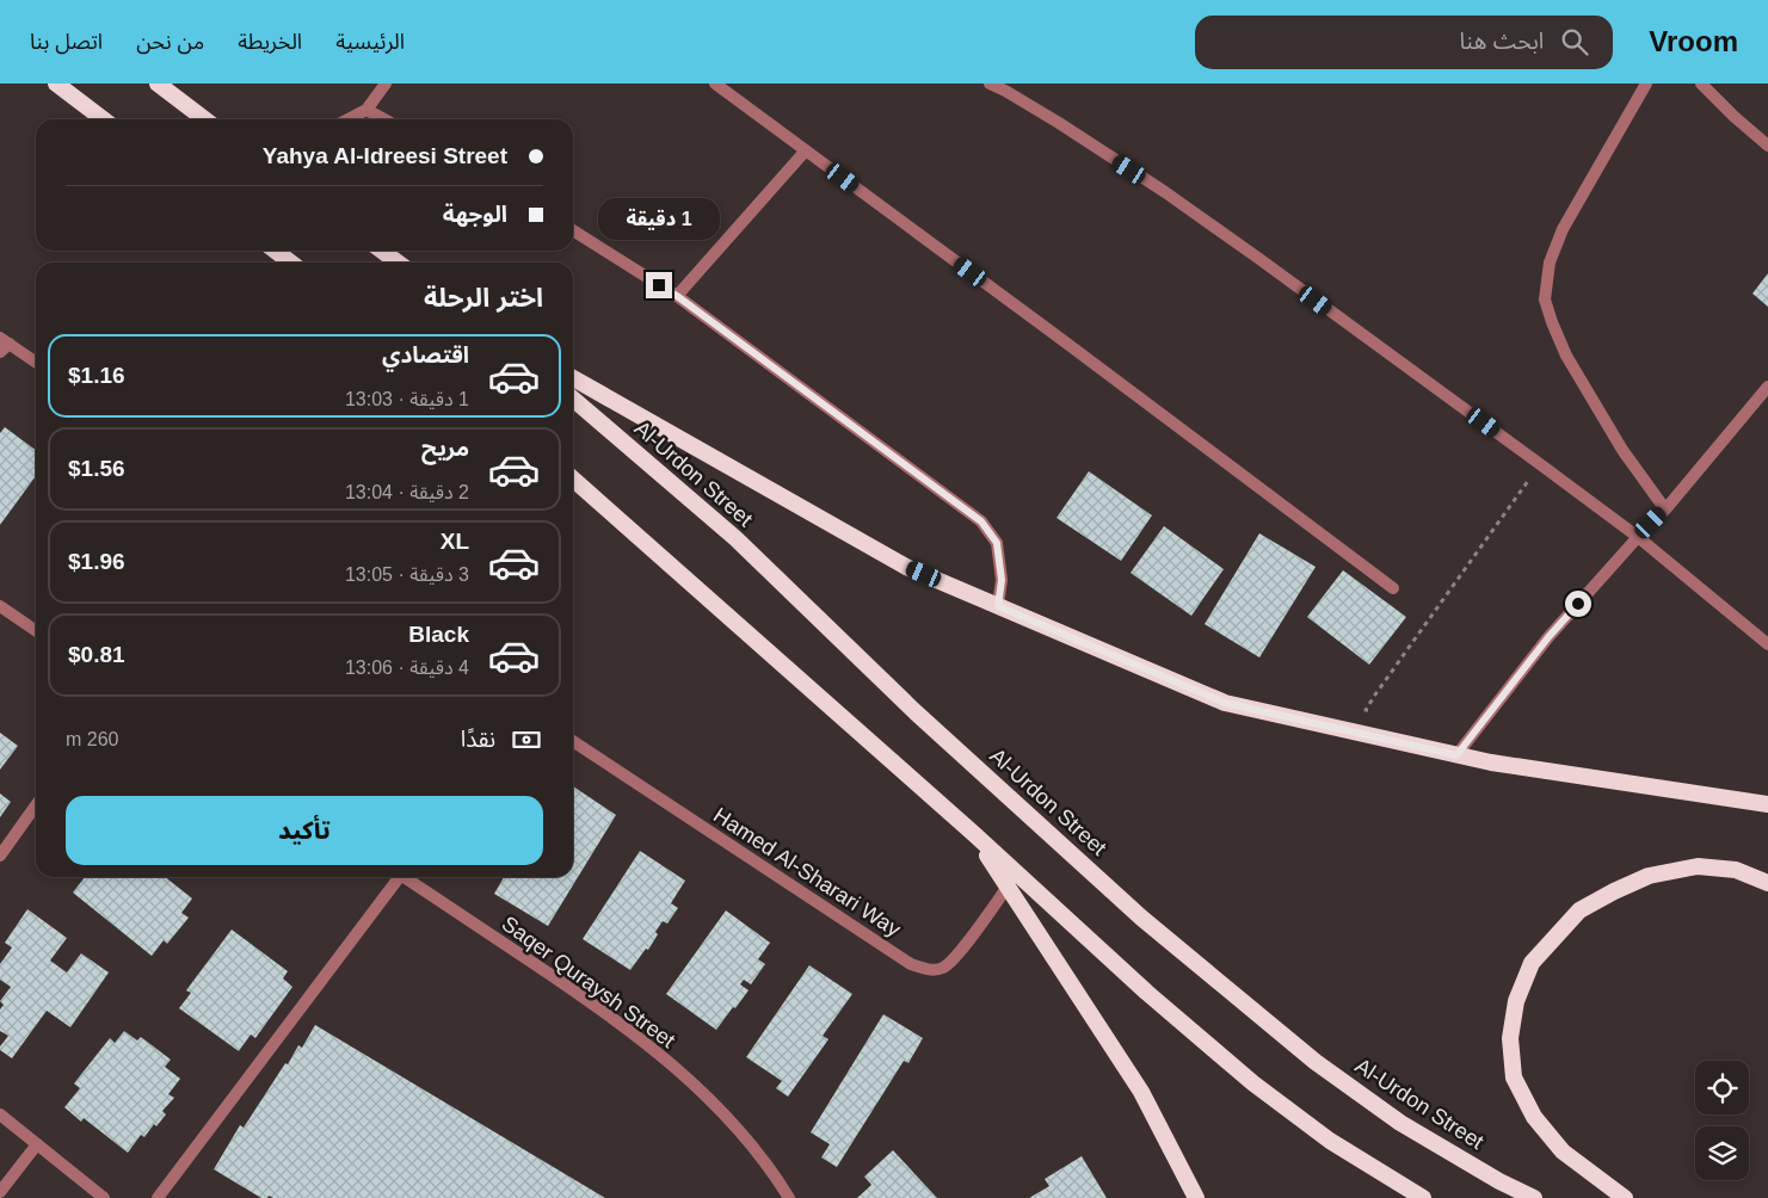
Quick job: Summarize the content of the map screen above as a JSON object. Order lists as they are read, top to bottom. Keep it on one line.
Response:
{"streets":{"highway":["Al-Urdon Street"],"street":["Hamed Al-Sharari Way","Saqer Quraysh Street"]},"page":{"header":"Vroom","search":"ابحث هنا","nav":["الرئيسية","الخريطة","من نحن","اتصل بنا"],"banner":["Yahya Al-Idreesi Street","الوجهة"],"bubble":"1 دقيقة","heading":"اختر الرحلة","list":[{"name":"اقتصادي","note":"1 دقيقة · 13:03","value":"$1.16"},{"name":"مريح","note":"2 دقيقة · 13:04","value":"$1.56"},{"name":"XL","note":"3 دقيقة · 13:05","value":"$1.96"},{"name":"Black","note":"4 دقيقة · 13:06","value":"$0.81"}],"pay":["نقدًا","260 m"],"buttons":"تأكيد"}}
